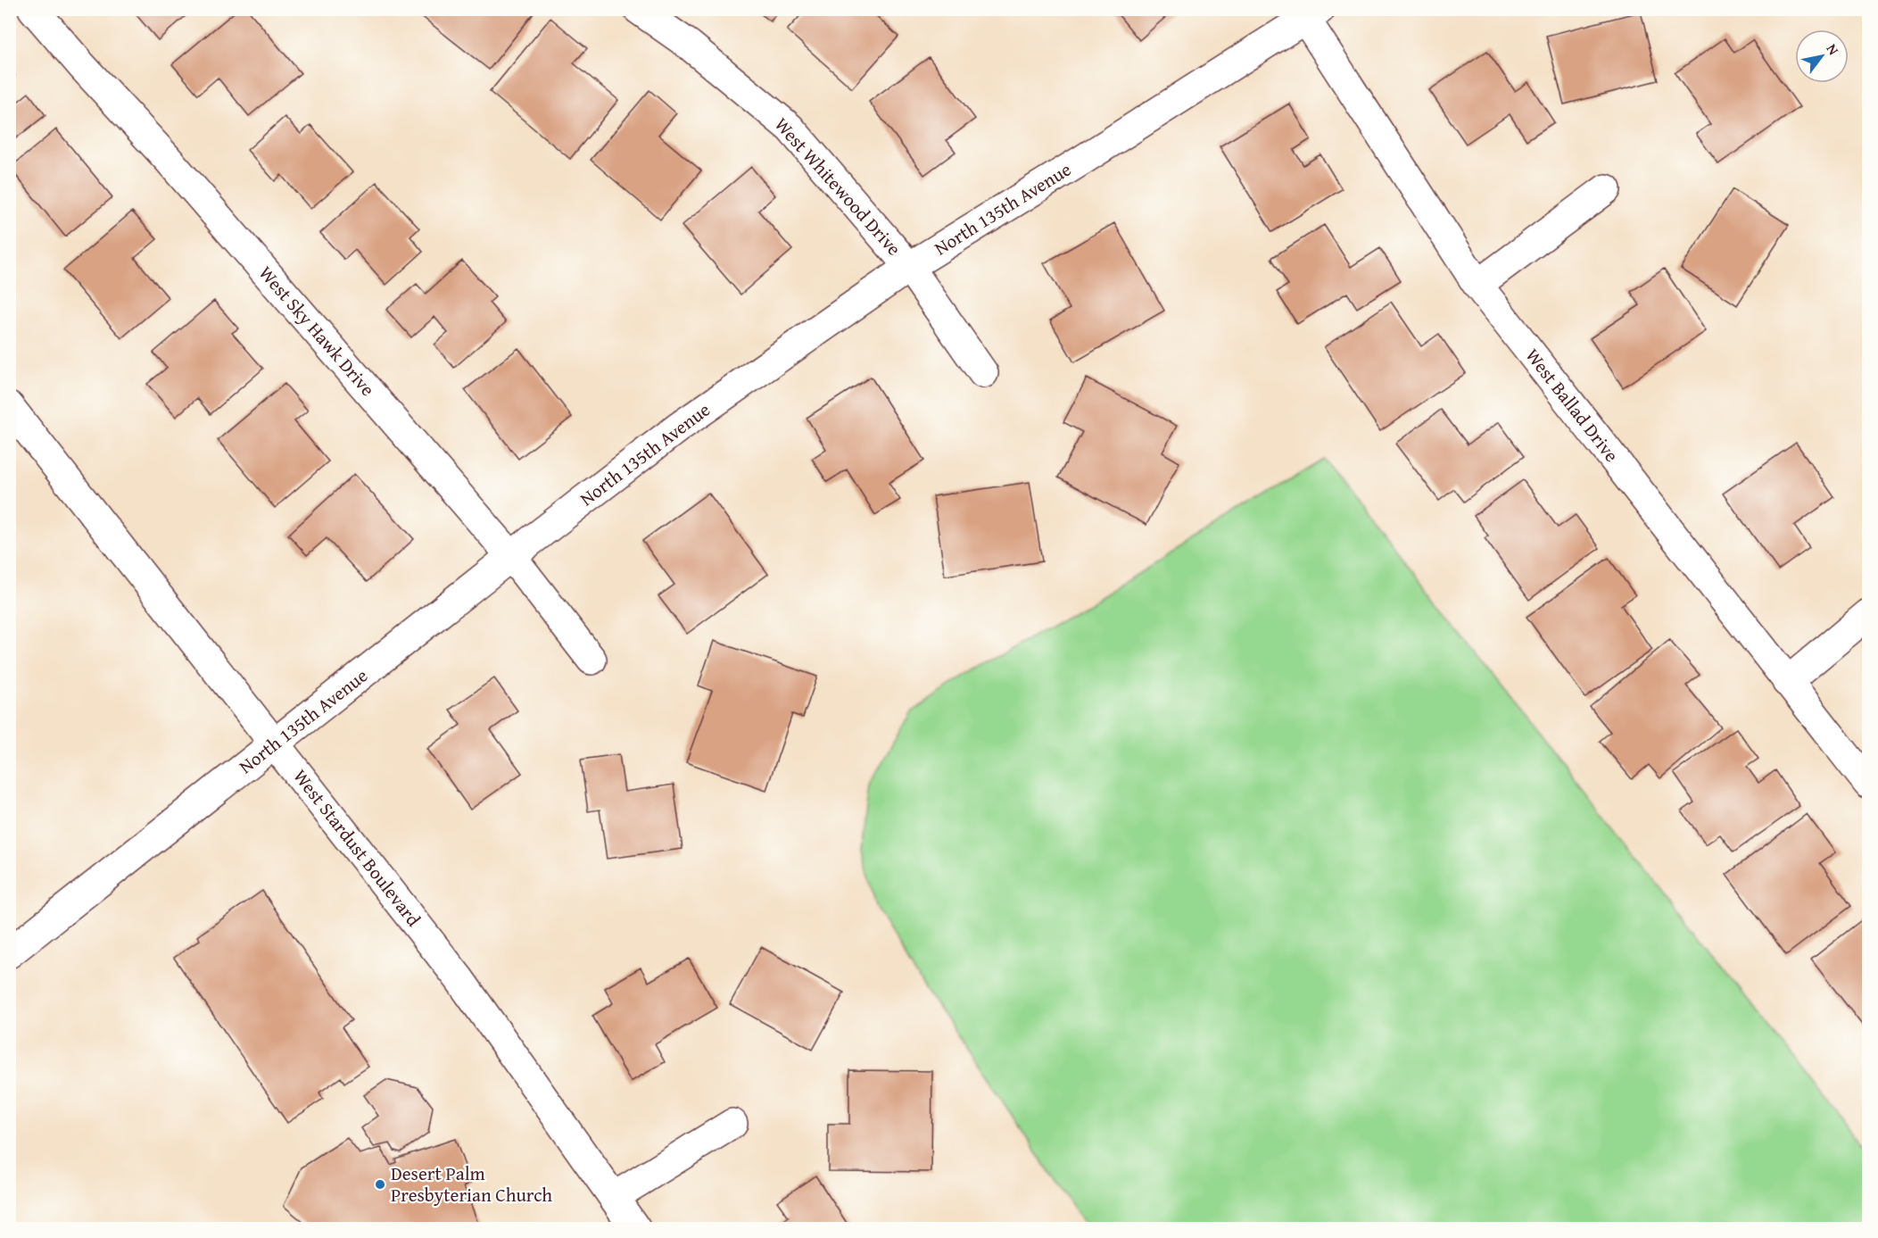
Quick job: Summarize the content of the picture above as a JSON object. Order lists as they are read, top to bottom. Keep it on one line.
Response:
{"streets":{"street":["West Whitewood Drive","North 135th Avenue","West Sky Hawk Drive","West Ballad Drive","West Stardust Boulevard"]},"crossings":[["West Whitewood Drive","North 135th Avenue"],["North 135th Avenue","West Sky Hawk Drive"],["North 135th Avenue","West Ballad Drive"],["North 135th Avenue","West Stardust Boulevard"]],"places":["Desert Palm Presbyterian Church"],"north":"top right"}
